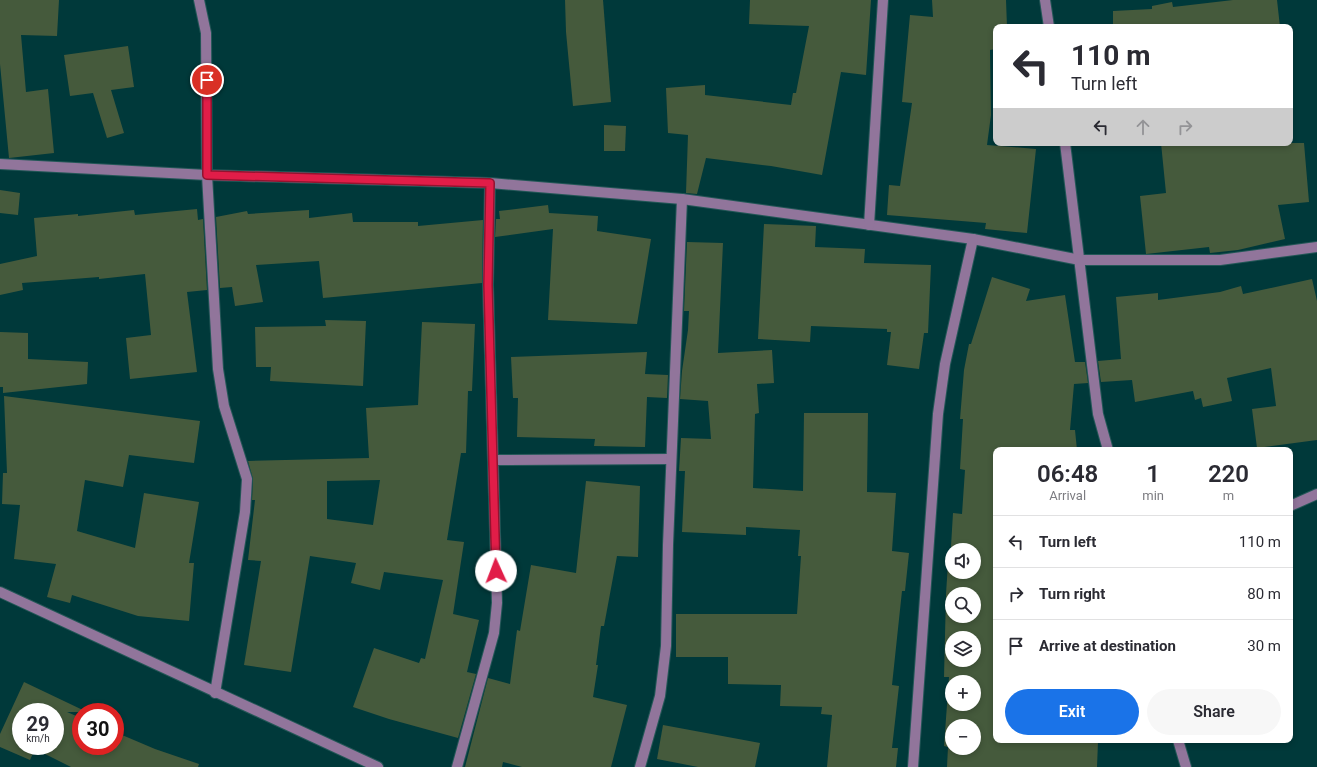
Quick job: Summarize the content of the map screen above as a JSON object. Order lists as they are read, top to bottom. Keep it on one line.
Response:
{"page":{"turn":["110 m","Turn left"],"eta":["06:48","Arrival","1","min","220","m"],"list":[{"name":"Turn left","value":"110 m"},{"name":"Turn right","value":"80 m"},{"name":"Arrive at destination","value":"30 m"}],"map_buttons":["+","−"],"buttons":["Exit","Share"],"speed":"29 km/h","limit":"30"}}
